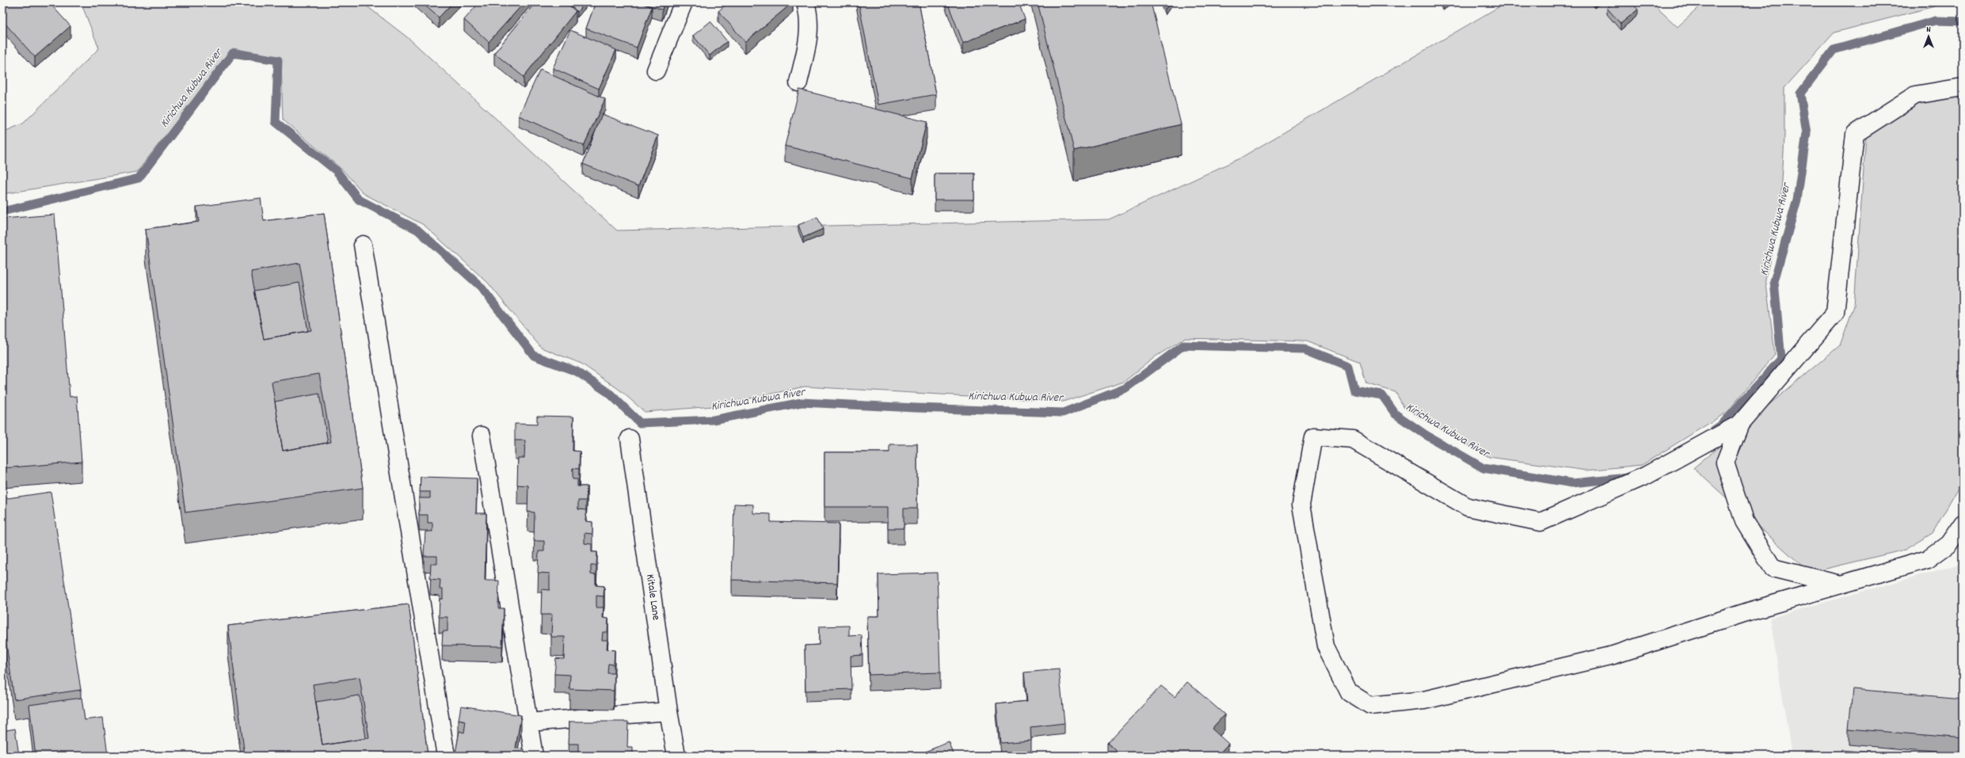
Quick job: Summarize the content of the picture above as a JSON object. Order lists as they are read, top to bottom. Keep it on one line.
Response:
{"streets":{"street":["Kitale Lane"]},"water":["Kirichwa Kubwa River"],"north":"top"}
